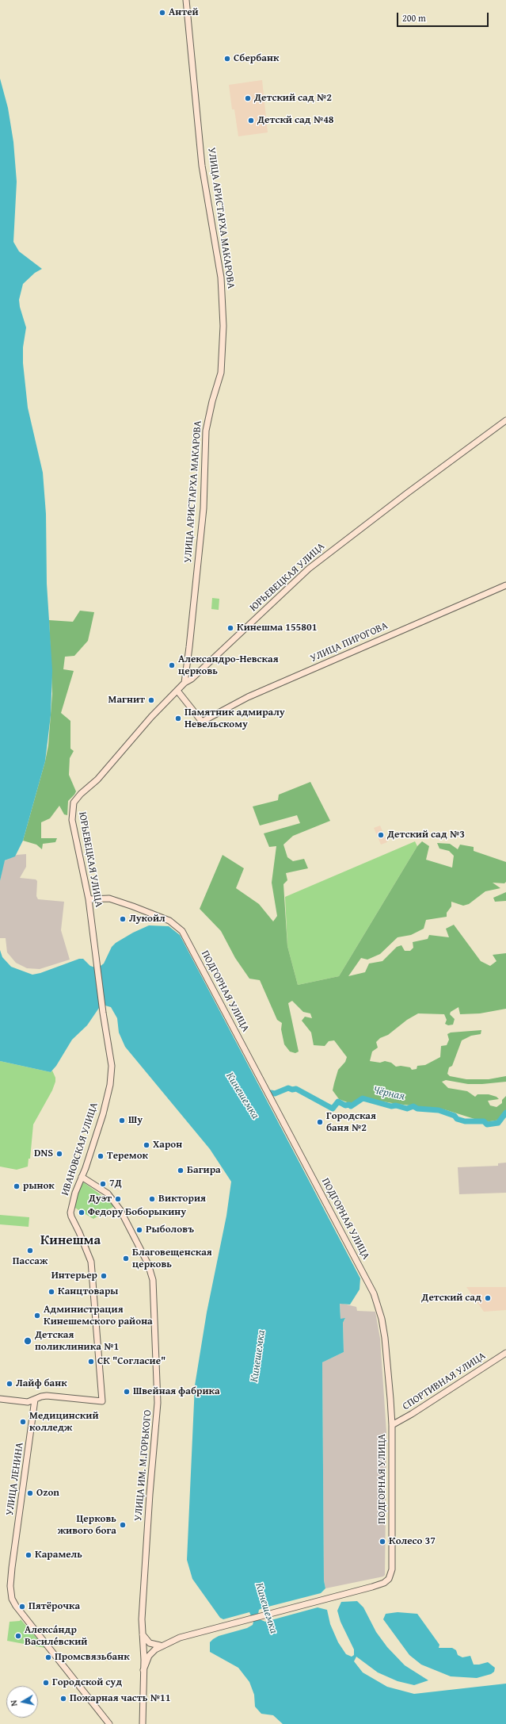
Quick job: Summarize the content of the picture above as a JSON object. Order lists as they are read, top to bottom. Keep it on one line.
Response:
{"streets":{"street":["УЛИЦА АРИСТАРХА МАКАРОВА","ЮРЬЕВЕЦКАЯ УЛИЦА","УЛИЦА ПИРОГОВА","ПОДГОРНАЯ УЛИЦА","ИВАНОВСКАЯ УЛИЦА","СПОРТИВНАЯ УЛИЦА","УЛИЦА ИМ. М.ГОРЬКОГО","УЛИЦА ЛЕНИНА"]},"crossings":[["УЛИЦА АРИСТАРХА МАКАРОВА","ЮРЬЕВЕЦКАЯ УЛИЦА"],["ЮРЬЕВЕЦКАЯ УЛИЦА","УЛИЦА ПИРОГОВА"],["ЮРЬЕВЕЦКАЯ УЛИЦА","ПОДГОРНАЯ УЛИЦА"],["ЮРЬЕВЕЦКАЯ УЛИЦА","ИВАНОВСКАЯ УЛИЦА"],["ПОДГОРНАЯ УЛИЦА","СПОРТИВНАЯ УЛИЦА"],["ИВАНОВСКАЯ УЛИЦА","УЛИЦА ИМ. М.ГОРЬКОГО"],["ИВАНОВСКАЯ УЛИЦА","УЛИЦА ЛЕНИНА"]],"districts":["Кинешма"],"water":["Чёрная","Кинешемка"],"places":["Антей","Сбербанк","Детский сад №2","Детскй сад №48","Кинешма 155801","Александро-Невская церковь","Магнит","Памятник адмиралу Невельскому","Детский сад №3","Лукойл","Шу","Городская баня №2","Харон","DNS","Теремок","Багира","7Д","рынок","Дуэт","Виктория","Федору Боборыкину","Рыболовъ","Пассаж","Благовещенская церковь","Интерьер","Канцтовары","Детский сад","Администрация Кинешемского района","Детская поликлиника №1","СК \"Согласие\"","Лайф банк","Швейная фабрика","Медицинский колледж","Ozon","Церковь живого бога","Колесо 37","Карамель","Пятёрочка","Алекса́ндр Василе́вский","Промсвязьбанк","Городской суд","Пожарная часть №11"],"scale_bar":"200 m","north":"left"}
